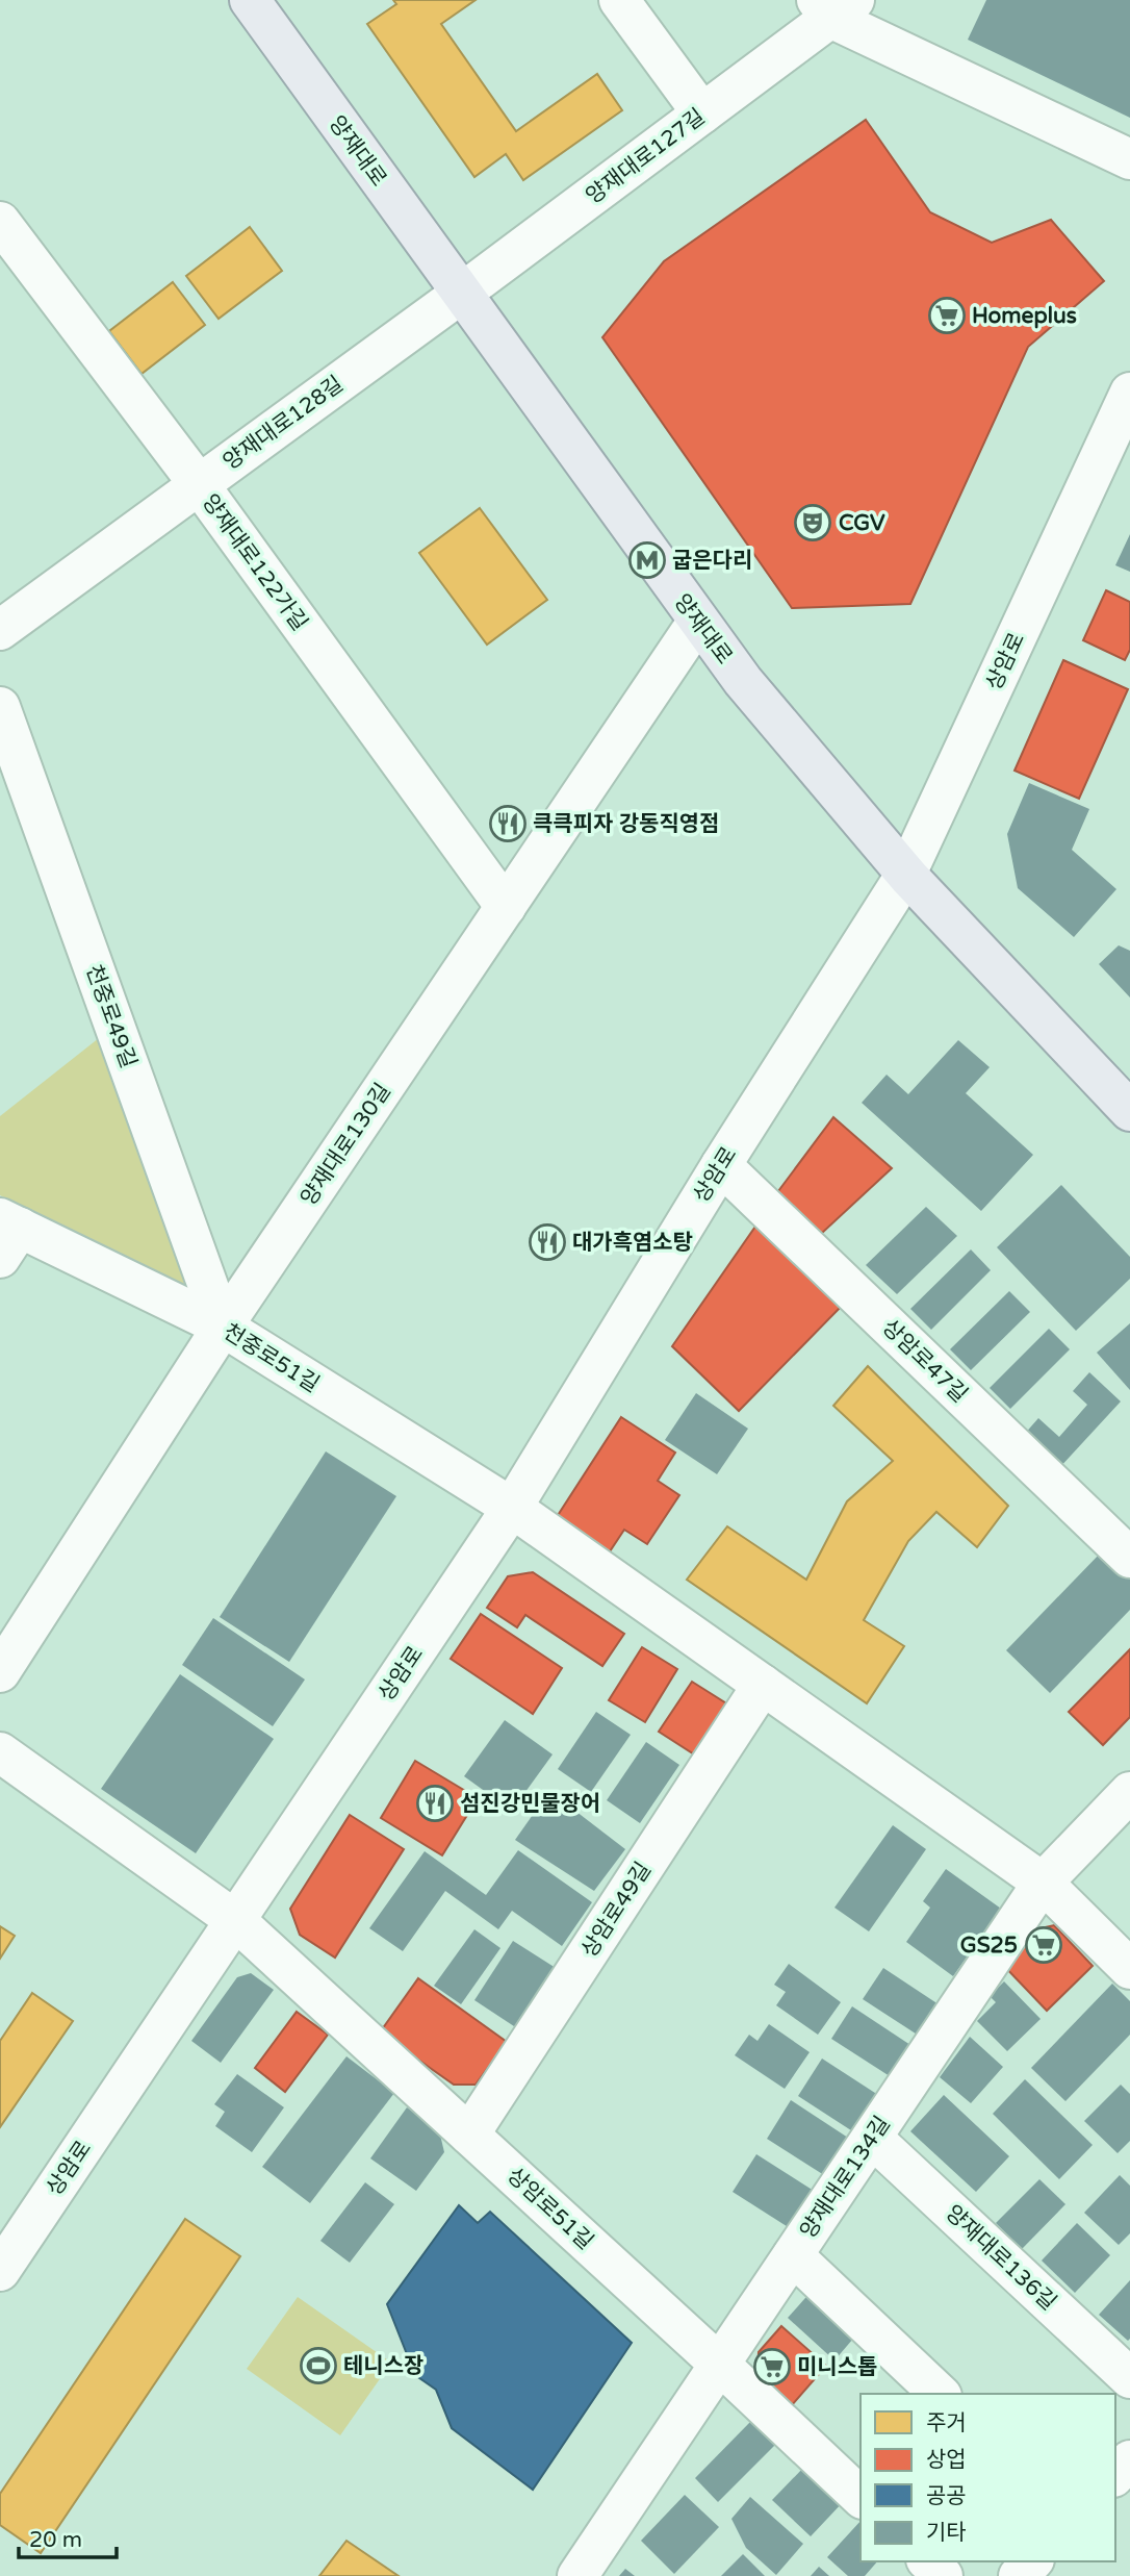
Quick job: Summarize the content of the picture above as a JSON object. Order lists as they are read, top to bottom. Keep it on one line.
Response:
{"streets":{"main road":["양재대로"],"street":["양재대로127길","양재대로128길","양재대로122가길","상암로","천중로49길","양재대로130길","천중로51길","상암로47길","상암로49길","양재대로134길","상암로51길","양재대로136길"]},"crossings":[["양재대로","양재대로127길"],["양재대로","양재대로128길"],["양재대로","상암로"],["양재대로","양재대로130길"],["양재대로127길","양재대로128길"],["양재대로128길","양재대로122가길"],["양재대로122가길","양재대로130길"],["상암로","천중로51길"],["상암로","상암로47길"],["상암로","상암로51길"],["천중로49길","양재대로130길"],["천중로49길","천중로51길"],["양재대로130길","천중로51길"],["상암로49길","상암로51길"],["양재대로134길","상암로51길"],["양재대로134길","양재대로136길"]],"places":{"supermarket":["Homeplus","GS25","미니스톱"],"theatre":["CGV"],"metro station":["굽은다리"],"restaurant":["큭큭피자 강동직영점","대가흑염소탕","섬진강민물장어"],"sports":["테니스장"]},"legend":["주거","상업","공공","기타"],"scale_bar":"20 m"}
